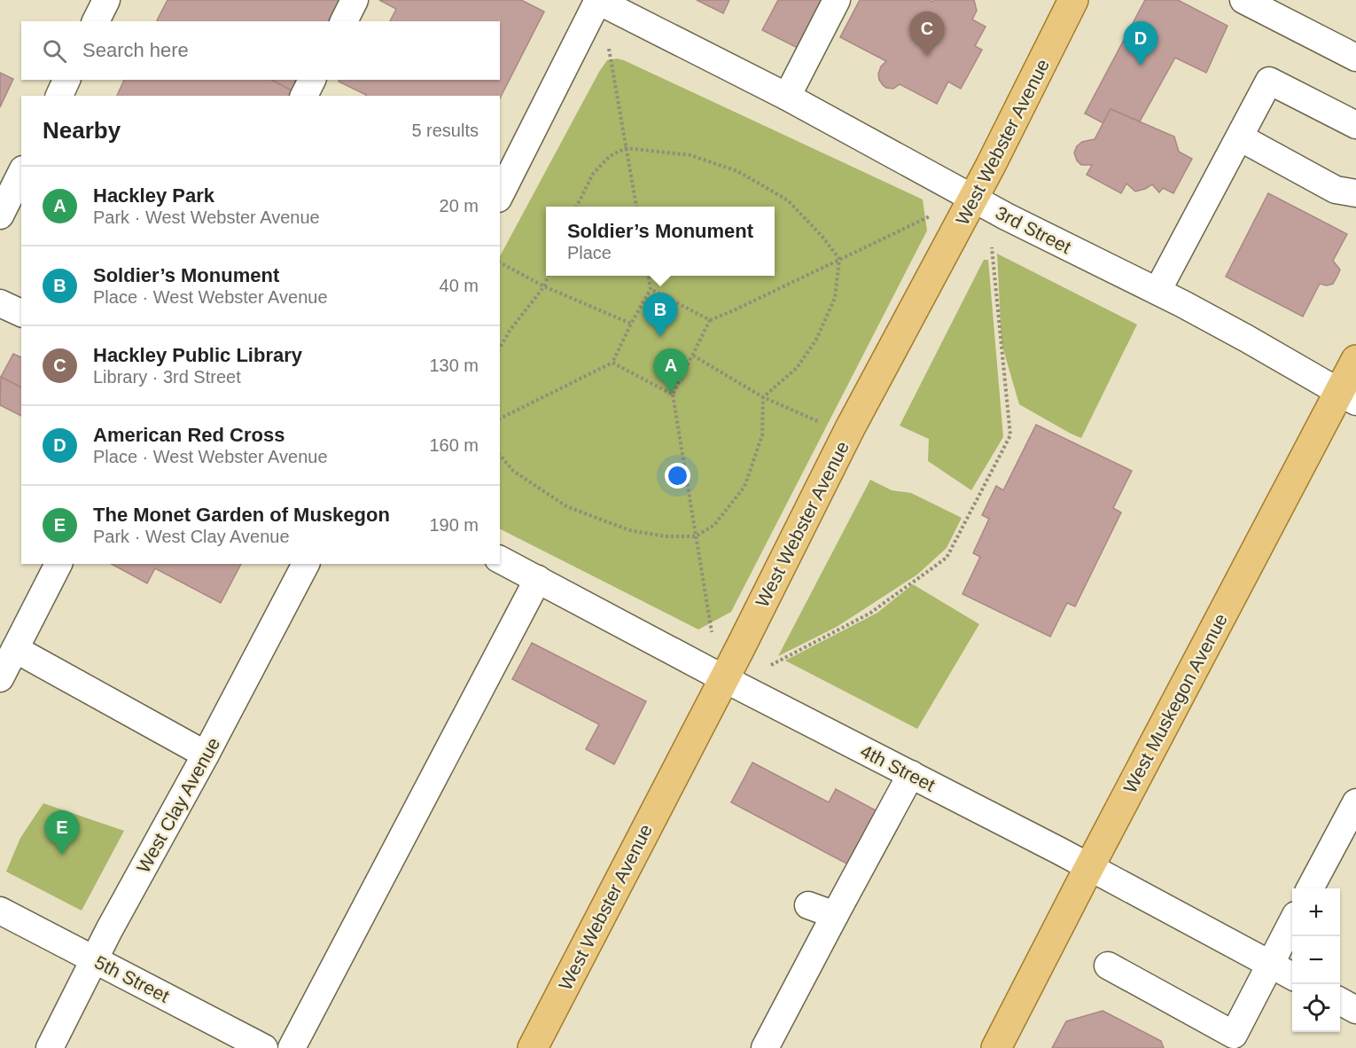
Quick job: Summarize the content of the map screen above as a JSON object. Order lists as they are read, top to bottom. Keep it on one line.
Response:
{"streets":{"main road":["West Webster Avenue","West Muskegon Avenue"],"street":["3rd Street","4th Street","West Clay Avenue","5th Street"]},"crossings":[["West Webster Avenue","3rd Street"],["West Webster Avenue","4th Street"],["3rd Street","West Muskegon Avenue"],["West Muskegon Avenue","4th Street"],["West Clay Avenue","5th Street"]],"page":{"pins":["C","D","B","A","E"],"search":"Search here","heading":["Nearby","5 results"],"list":[{"mark":"A","name":"Hackley Park","note":"Park · West Webster Avenue","value":"20 m"},{"mark":"B","name":"Soldier’s Monument","note":"Place · West Webster Avenue","value":"40 m"},{"mark":"C","name":"Hackley Public Library","note":"Library · 3rd Street","value":"130 m"},{"mark":"D","name":"American Red Cross","note":"Place · West Webster Avenue","value":"160 m"},{"mark":"E","name":"The Monet Garden of Muskegon","note":"Park · West Clay Avenue","value":"190 m"}],"popup":["Soldier’s Monument","Place"],"map_buttons":["+","−"]}}
